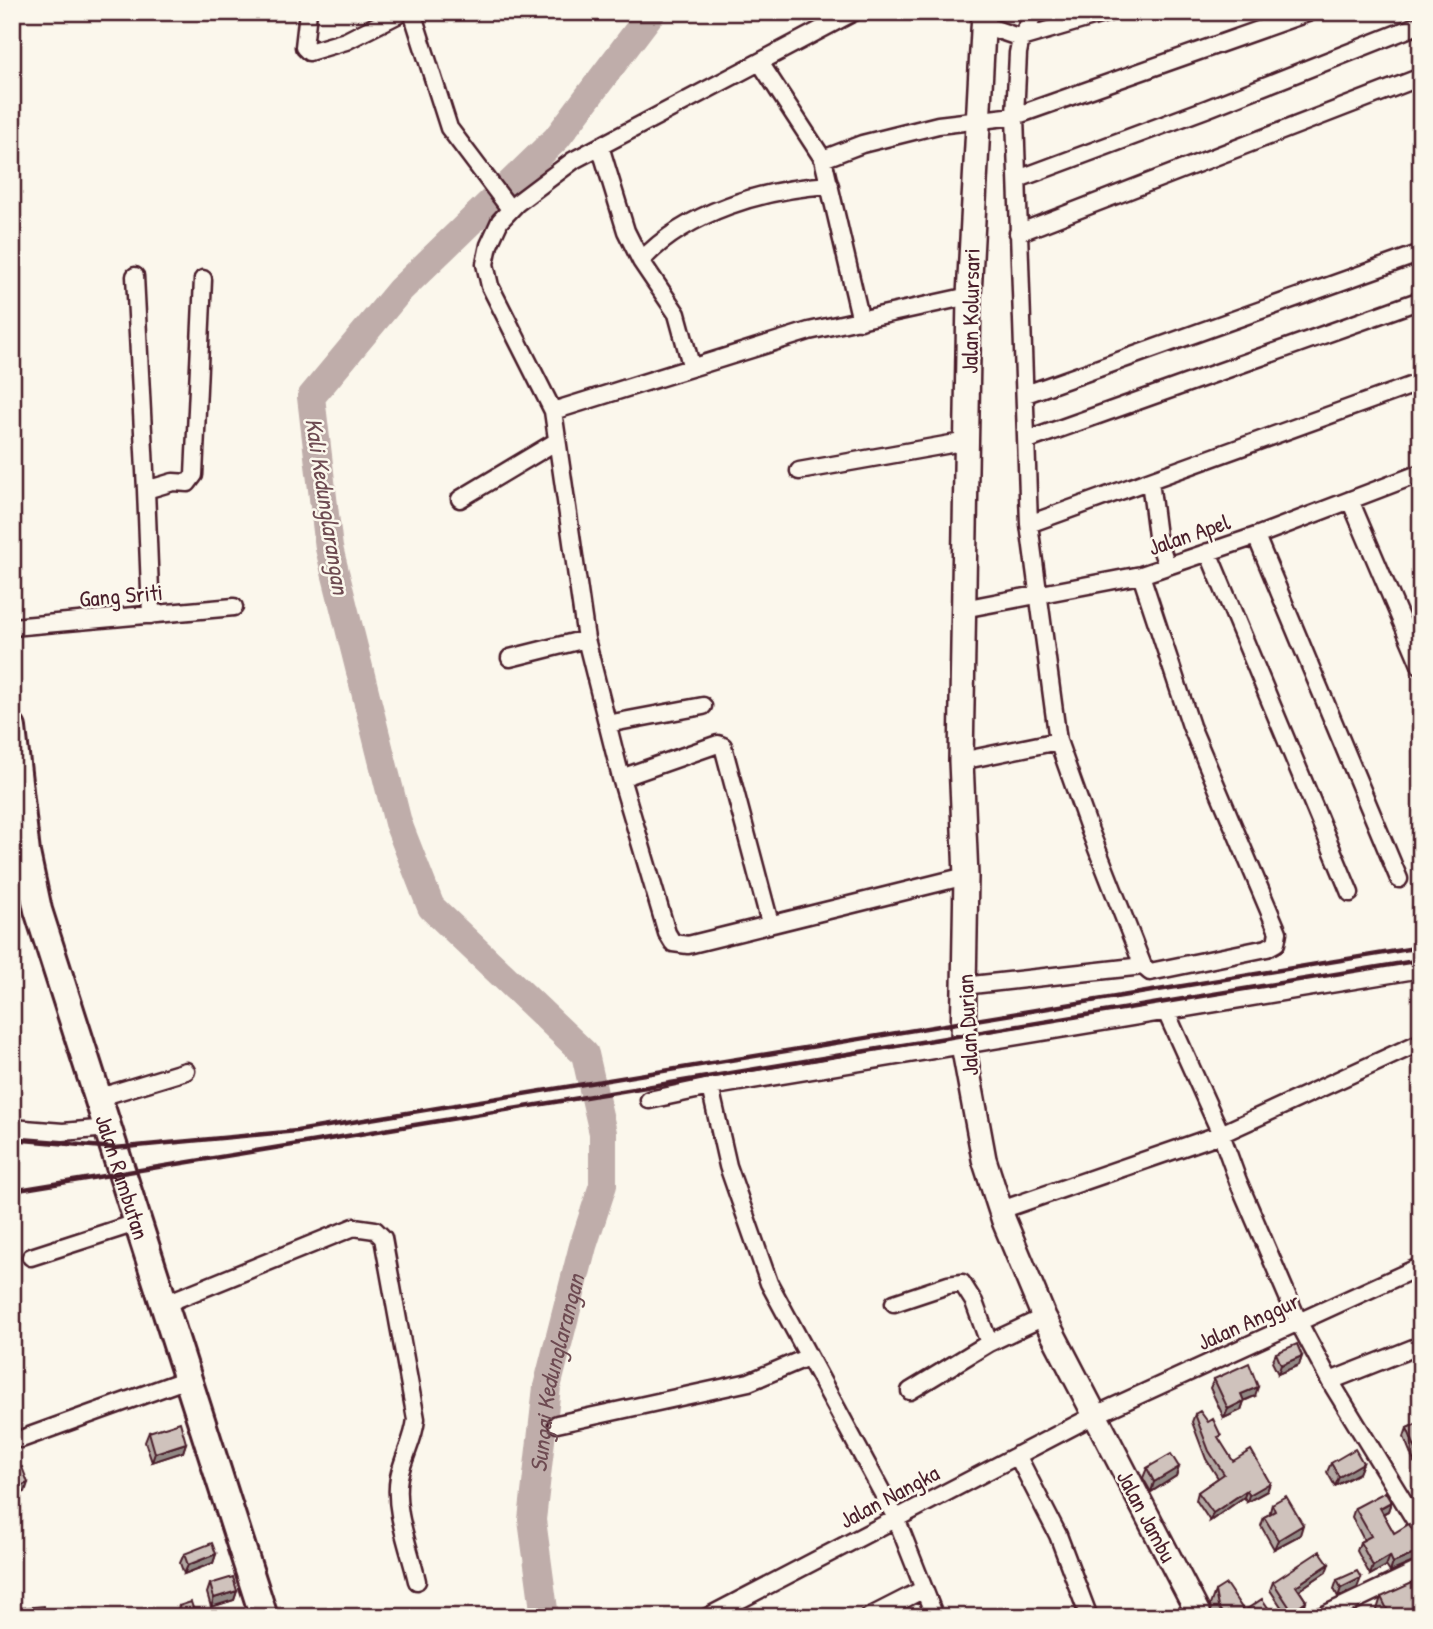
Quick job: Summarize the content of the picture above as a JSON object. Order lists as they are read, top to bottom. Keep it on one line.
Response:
{"streets":{"main road":["Jalan Rambutan"],"street":["Jalan Kolursari","Jalan Apel","Gang Sriti","Jalan Durian","Jalan Anggur","Jalan Nangka","Jalan Jambu"]},"crossings":[["Jalan Kolursari","Jalan Apel"],["Jalan Kolursari","Jalan Durian"],["Jalan Apel","Jalan Durian"],["Jalan Durian","Jalan Anggur"],["Jalan Durian","Jalan Nangka"],["Jalan Durian","Jalan Jambu"],["Jalan Anggur","Jalan Nangka"],["Jalan Anggur","Jalan Jambu"],["Jalan Nangka","Jalan Jambu"]],"water":["Kali Kedunglarangan","Sungai Kedunglarangan"]}
